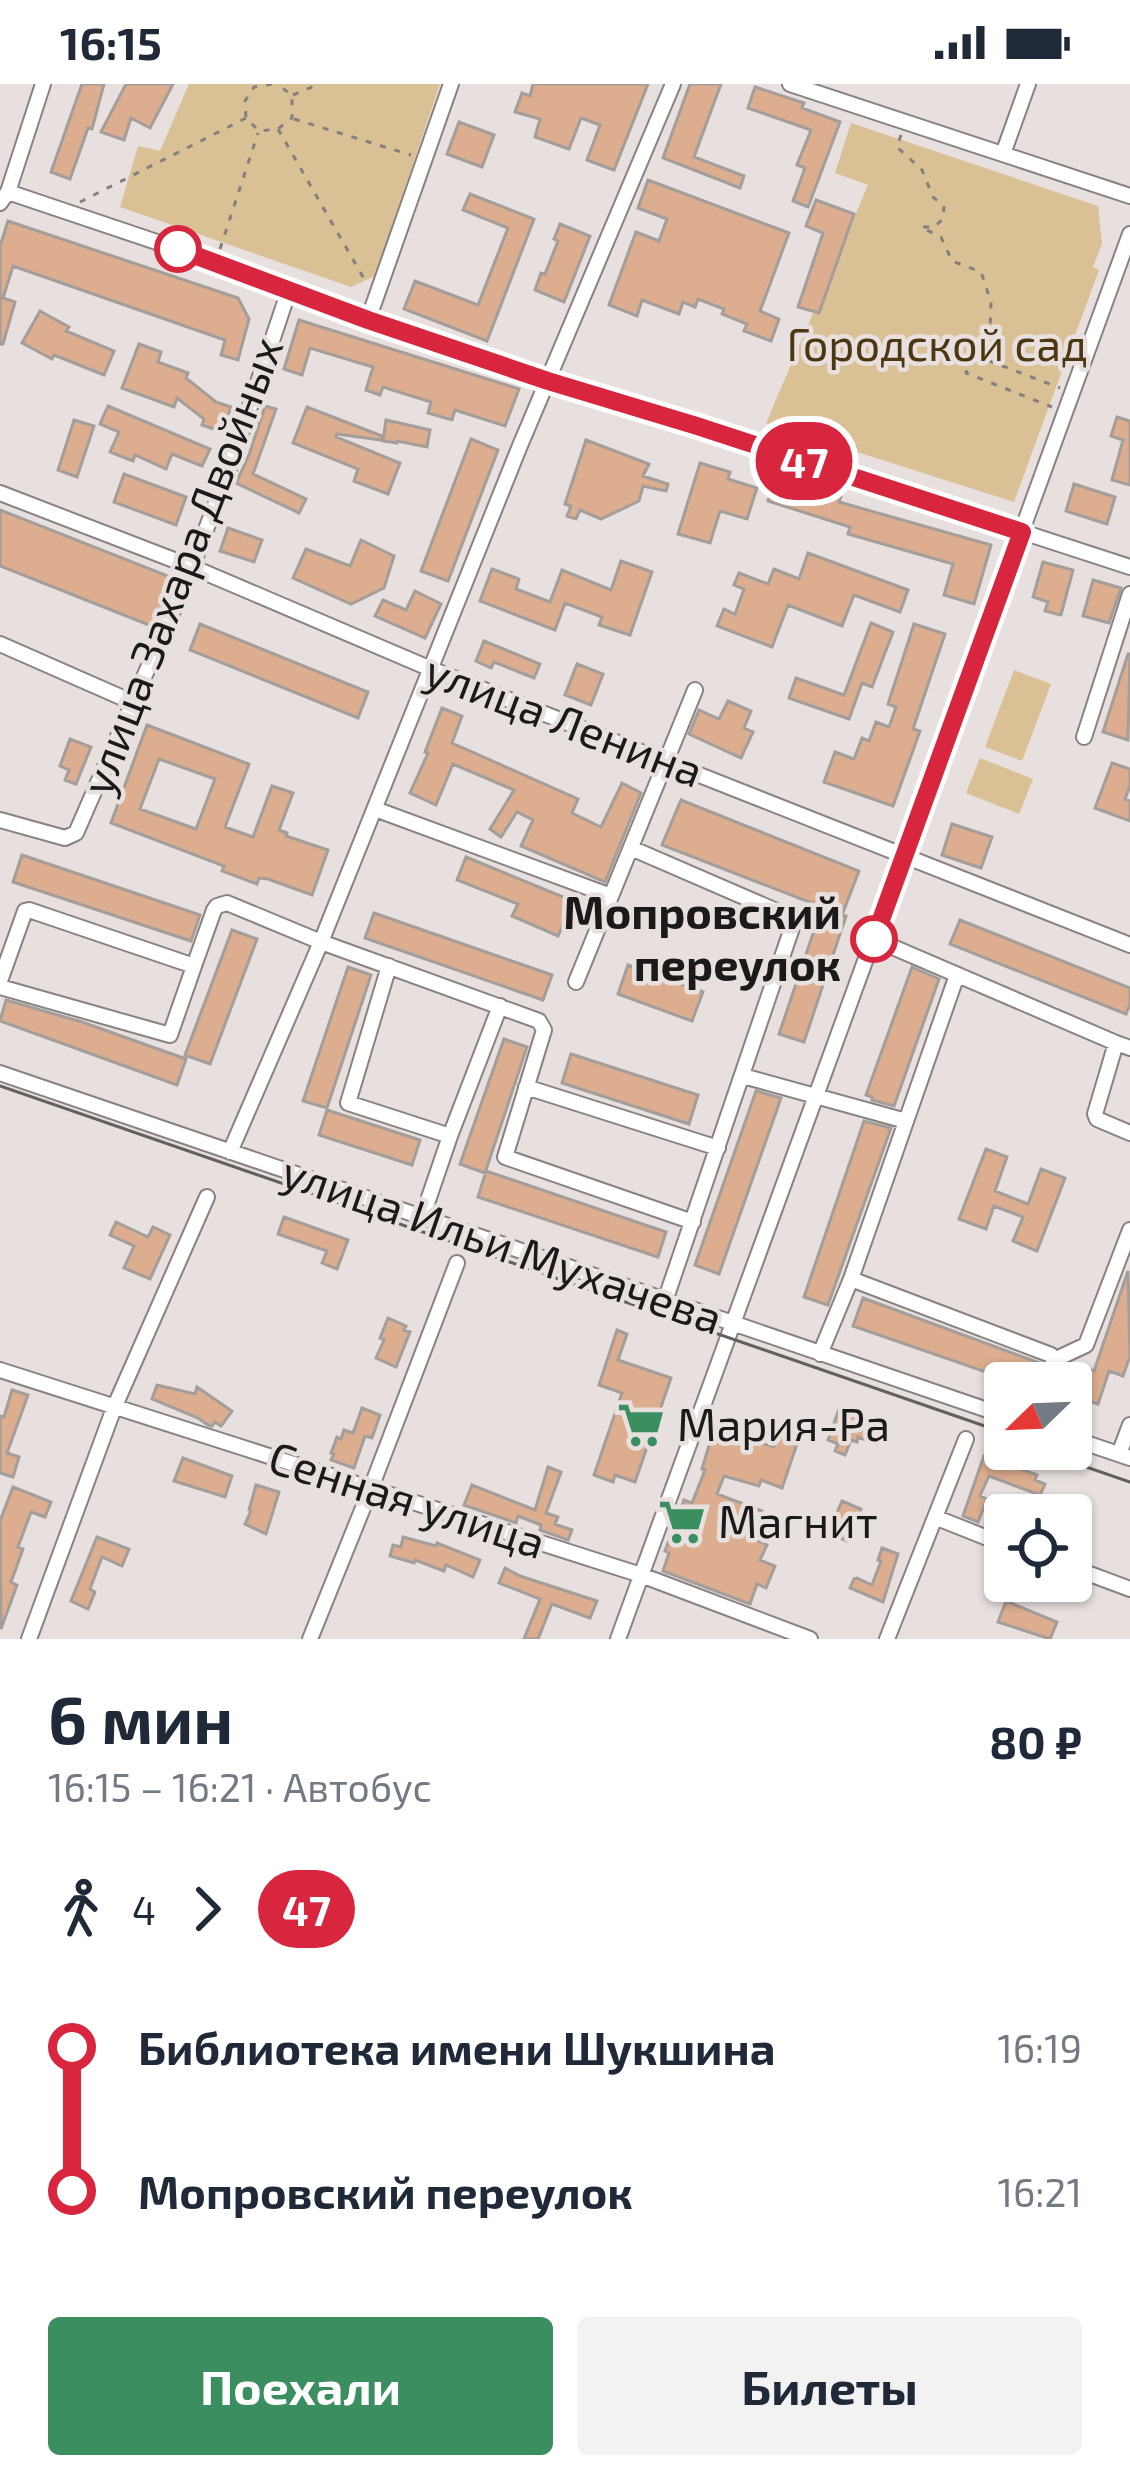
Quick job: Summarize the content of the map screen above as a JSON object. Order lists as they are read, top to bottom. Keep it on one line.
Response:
{"streets":{"street":["улица Захара Двойных","улица Ленина","улица Ильи Мухачева","Сенная улица"]},"crossings":[["улица Захара Двойных","улица Ленина"]],"parks":["Городской сад"],"places":{"other":["Мопровский переулок"],"supermarket":["Мария-Ра","Магнит"]},"lines":["bus line 47"],"north":"bottom left","page":{"status":"16:15","on_map":"47","heading":["6 мин","16:15 – 16:21 · Автобус","80 ₽"],"legs":["4","47"],"list":[{"name":"Библиотека имени Шукшина","value":"16:19"},{"name":"Мопровский переулок","value":"16:21"}],"buttons":["Поехали","Билеты"]}}
